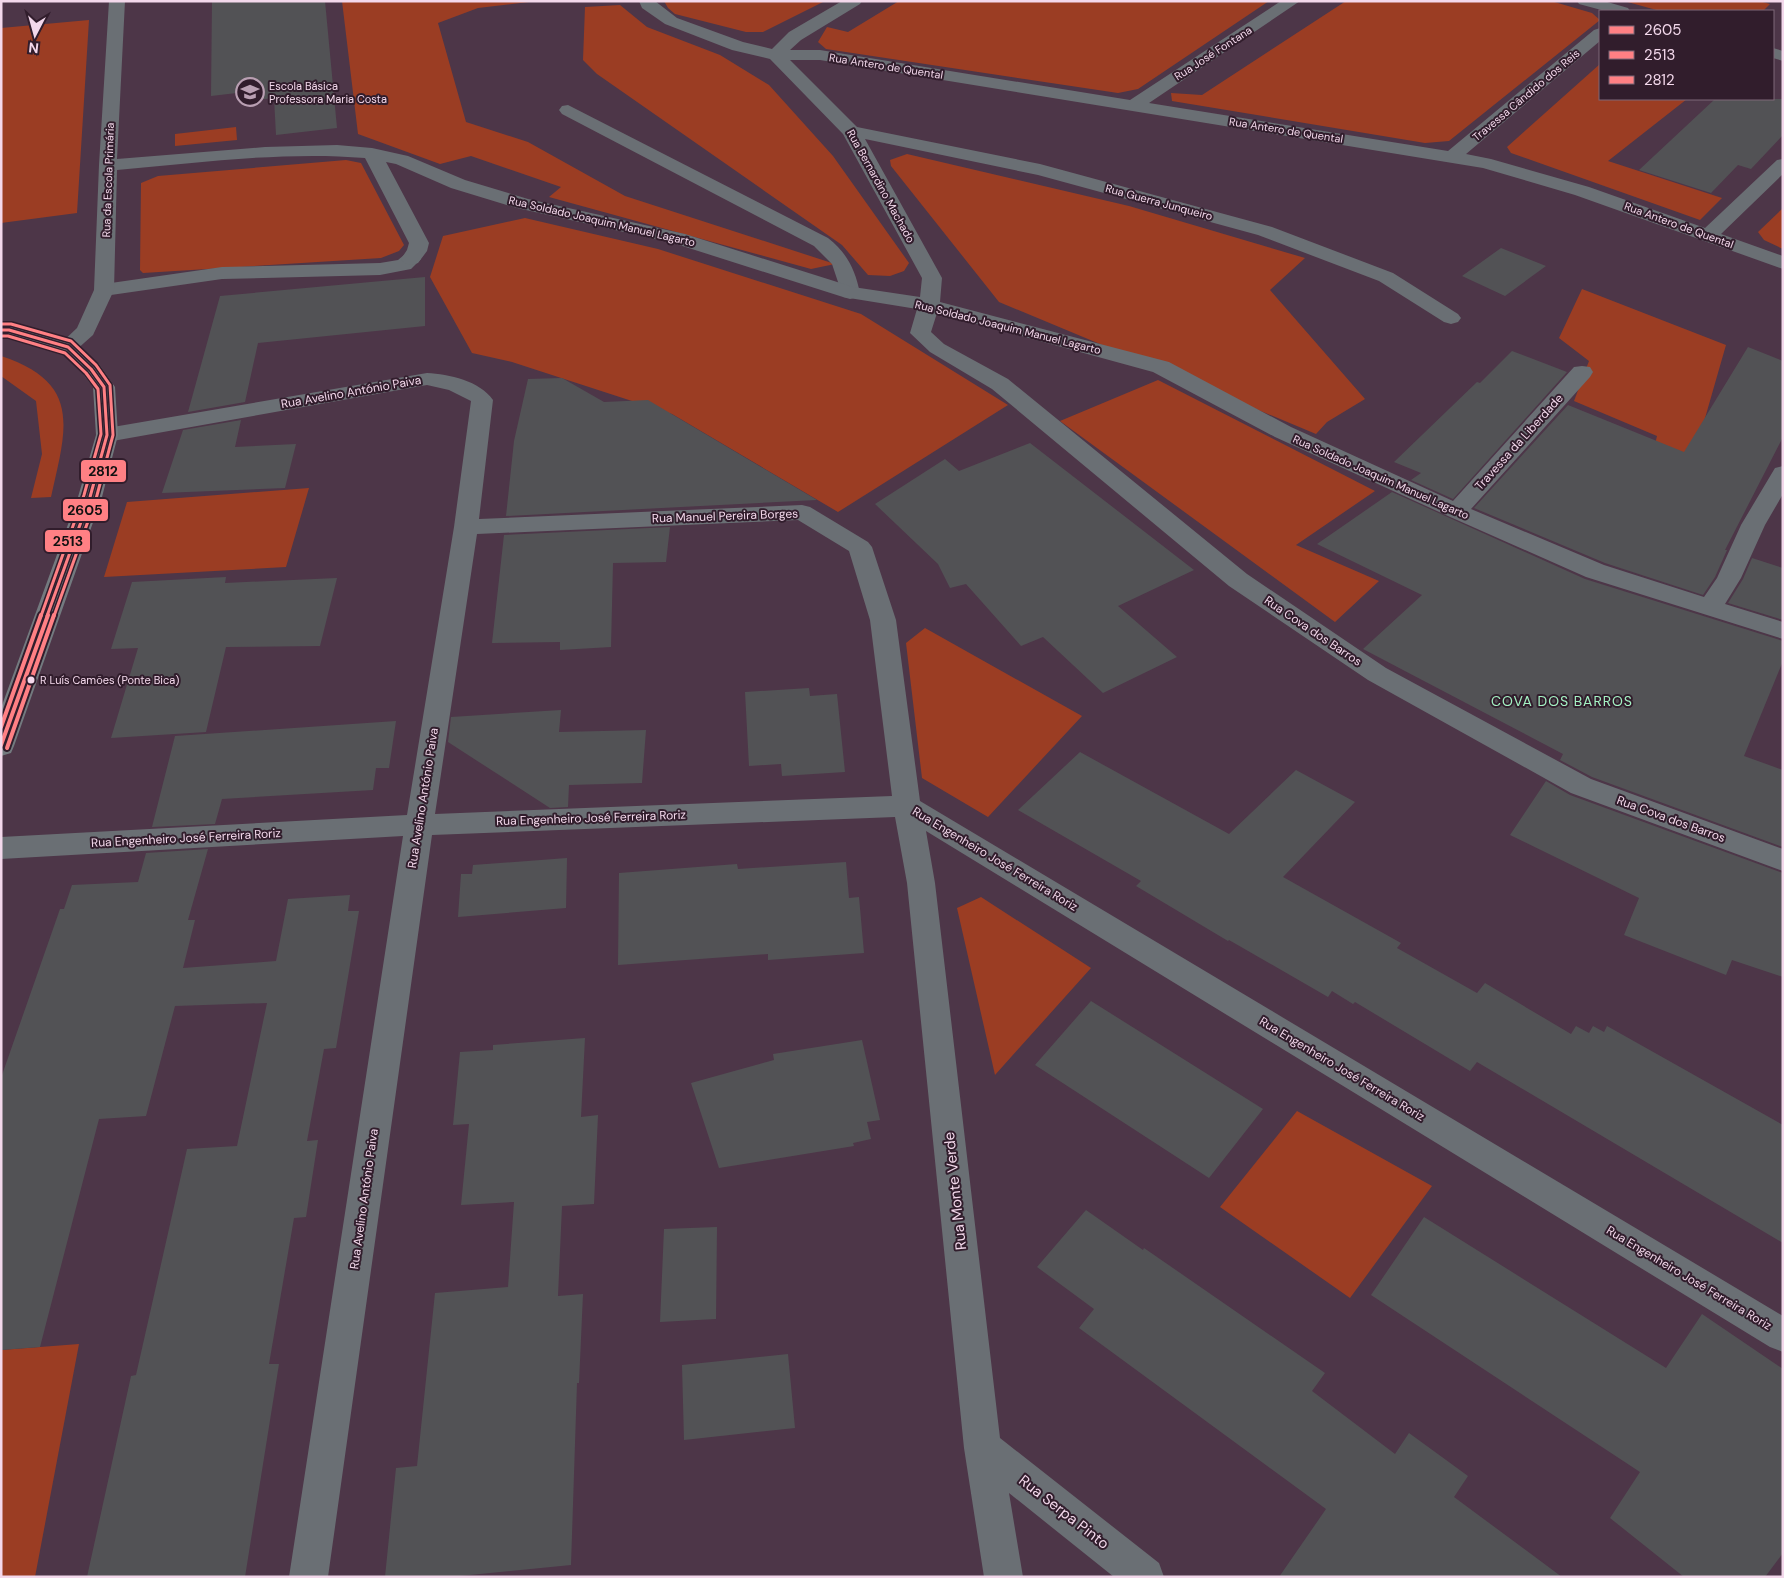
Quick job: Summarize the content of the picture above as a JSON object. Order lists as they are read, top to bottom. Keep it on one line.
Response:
{"streets":{"street":["Rua José Fontana","Rua Antero de Quental","Travessa Cândido dos Reis","Rua da Escola Primária","Rua Bernardino Machado","Rua Guerra Junqueiro","Rua Soldado Joaquim Manuel Lagarto","Rua Avelino António Paiva","Travessa da Liberdade","Rua Manuel Pereira Borges","Rua Cova dos Barros","Rua Engenheiro José Ferreira Roriz","Rua Monte Verde","Rua Serpa Pinto"]},"crossings":[["Rua José Fontana","Rua Antero de Quental"],["Rua Antero de Quental","Travessa Cândido dos Reis"],["Rua Antero de Quental","Rua Bernardino Machado"],["Rua da Escola Primária","Rua Soldado Joaquim Manuel Lagarto"],["Rua Bernardino Machado","Rua Guerra Junqueiro"],["Rua Bernardino Machado","Rua Soldado Joaquim Manuel Lagarto"],["Rua Bernardino Machado","Rua Cova dos Barros"],["Rua Soldado Joaquim Manuel Lagarto","Travessa da Liberdade"],["Rua Soldado Joaquim Manuel Lagarto","Rua Cova dos Barros"],["Rua Avelino António Paiva","Rua Manuel Pereira Borges"],["Rua Avelino António Paiva","Rua Engenheiro José Ferreira Roriz"],["Rua Manuel Pereira Borges","Rua Engenheiro José Ferreira Roriz"],["Rua Manuel Pereira Borges","Rua Monte Verde"],["Rua Engenheiro José Ferreira Roriz","Rua Monte Verde"],["Rua Monte Verde","Rua Serpa Pinto"]],"districts":["COVA DOS BARROS"],"places":{"school or university":["Escola Básica Professora Maria Costa"],"other":["R Luís Camões (Ponte Bica)"]},"lines":["transit line 2812","transit line 2605","transit line 2513"],"legend":["2605","2513","2812"],"north":"bottom"}
